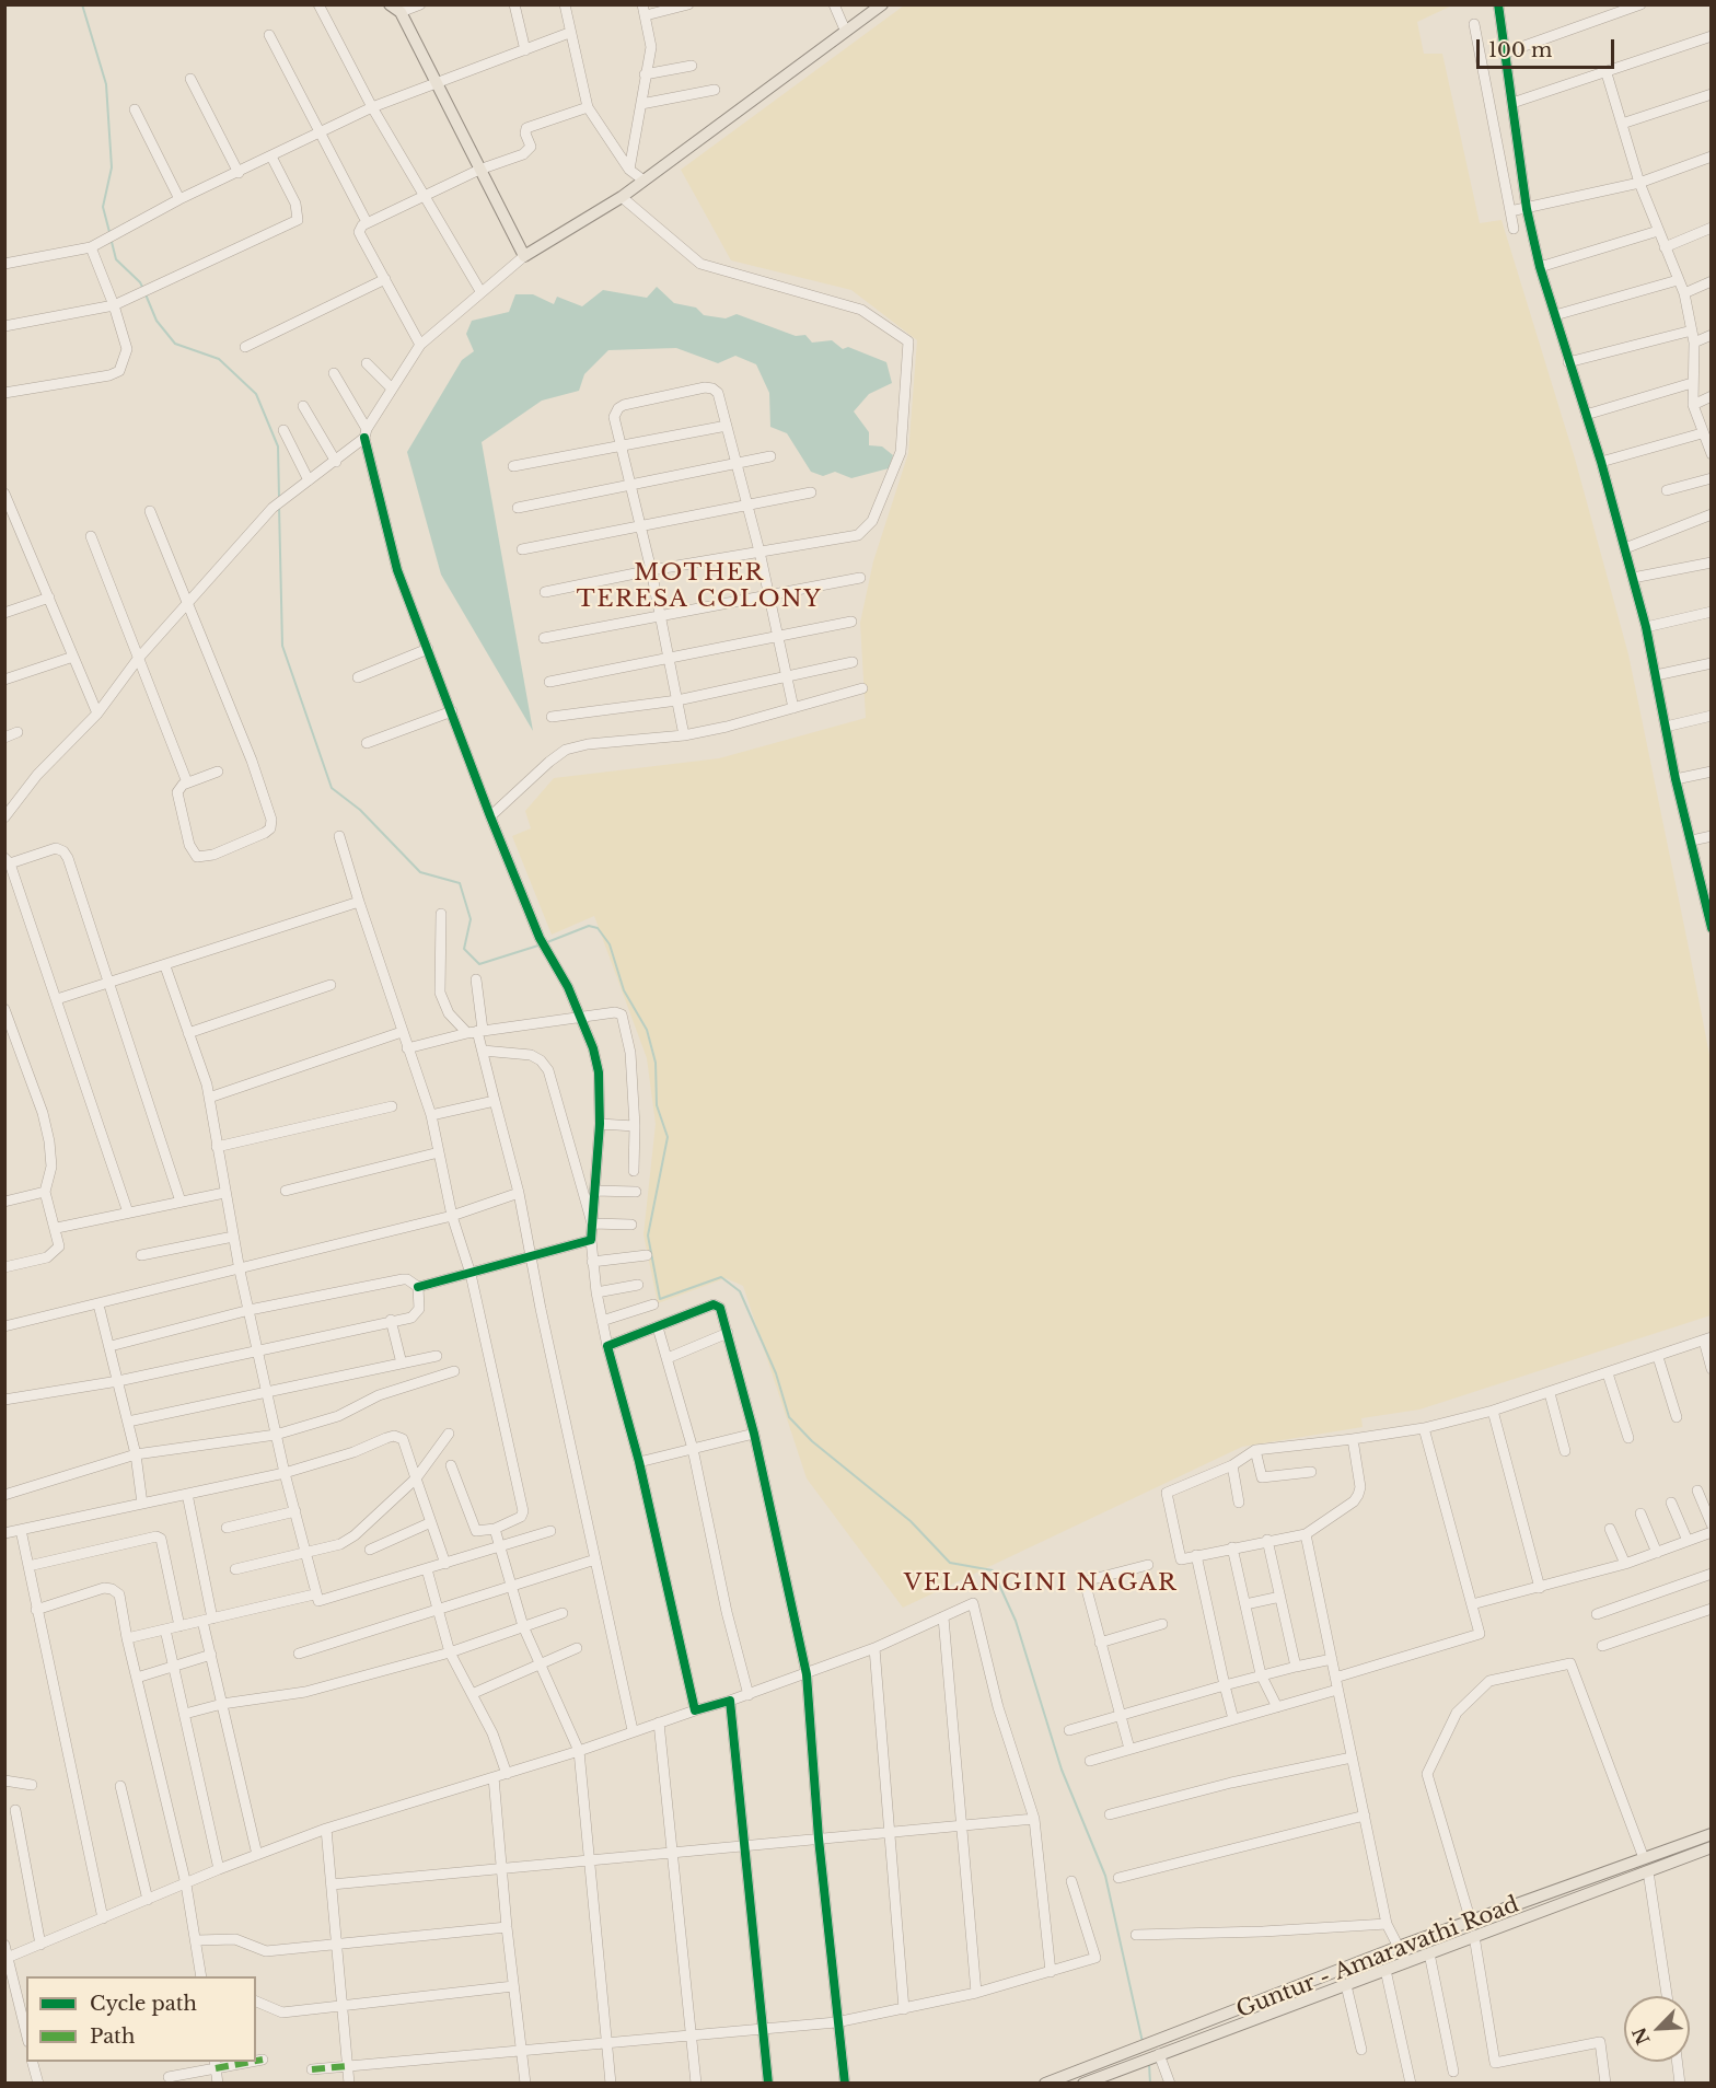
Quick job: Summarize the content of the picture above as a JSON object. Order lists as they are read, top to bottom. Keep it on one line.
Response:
{"streets":{"main road":["Guntur - Amaravathi Road"]},"districts":["MOTHER TERESA COLONY","VELANGINI NAGAR"],"legend":["Cycle path","Path"],"scale_bar":"100 m","north":"bottom left"}
